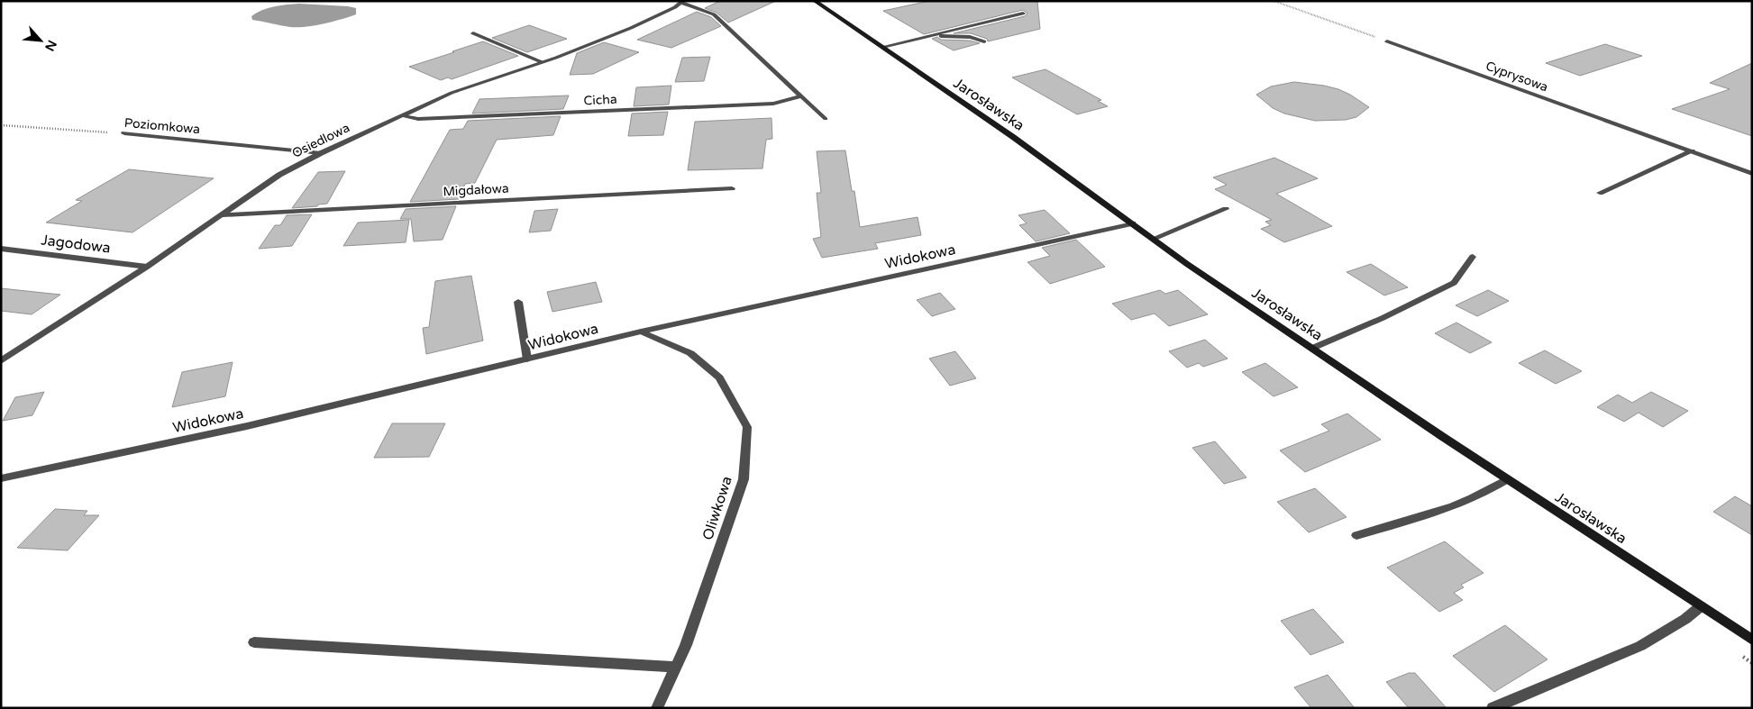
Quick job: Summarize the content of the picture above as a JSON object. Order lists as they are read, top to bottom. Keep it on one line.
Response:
{"streets":{"main road":["Jarosławska"],"street":["Cyprysowa","Cicha","Poziomkowa","Osiedlowa","Migdałowa","Jagodowa","Widokowa","Oliwkowa"]},"crossings":[["Cicha","Osiedlowa"],["Jarosławska","Widokowa"],["Poziomkowa","Osiedlowa"],["Osiedlowa","Migdałowa"],["Osiedlowa","Jagodowa"],["Widokowa","Oliwkowa"]],"north":"bottom right"}
